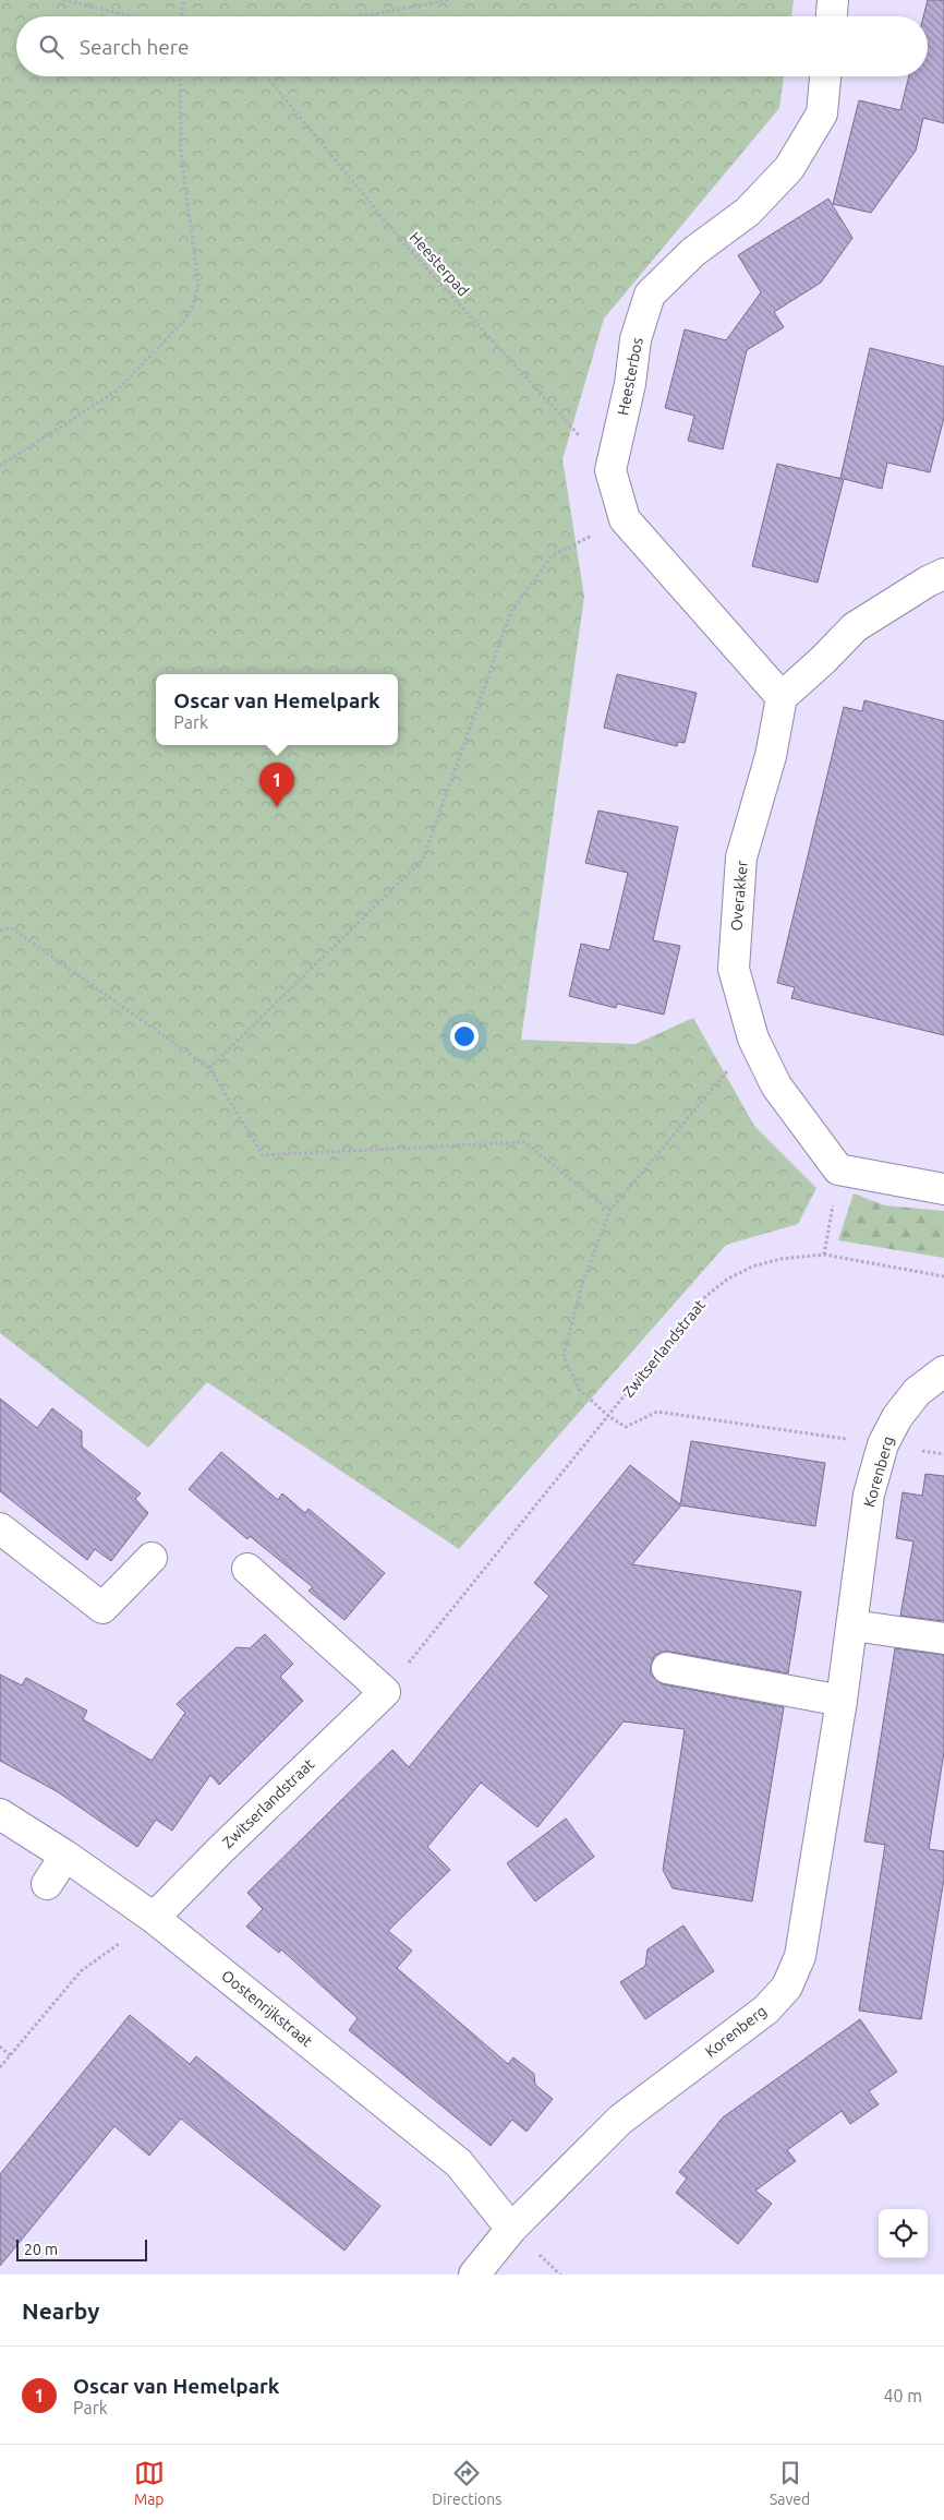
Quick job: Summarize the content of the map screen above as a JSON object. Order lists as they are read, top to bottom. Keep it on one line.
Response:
{"streets":{"street":["Heesterbos","Overakker","Zwitserlandstraat","Korenberg","Oostenrijkstraat"],"path":["Heesterpad"]},"crossings":[["Heesterpad","Heesterbos"],["Heesterbos","Overakker"],["Zwitserlandstraat","Korenberg"],["Zwitserlandstraat","Oostenrijkstraat"],["Korenberg","Oostenrijkstraat"]],"scale_bar":"20 m","page":{"search":"Search here","popup":["Oscar van Hemelpark","Park"],"pins":"1","scale":"20 m","heading":"Nearby","list":[{"mark":"1","name":"Oscar van Hemelpark","note":"Park","value":"40 m"}],"nav":["Map","Directions","Saved"]}}
